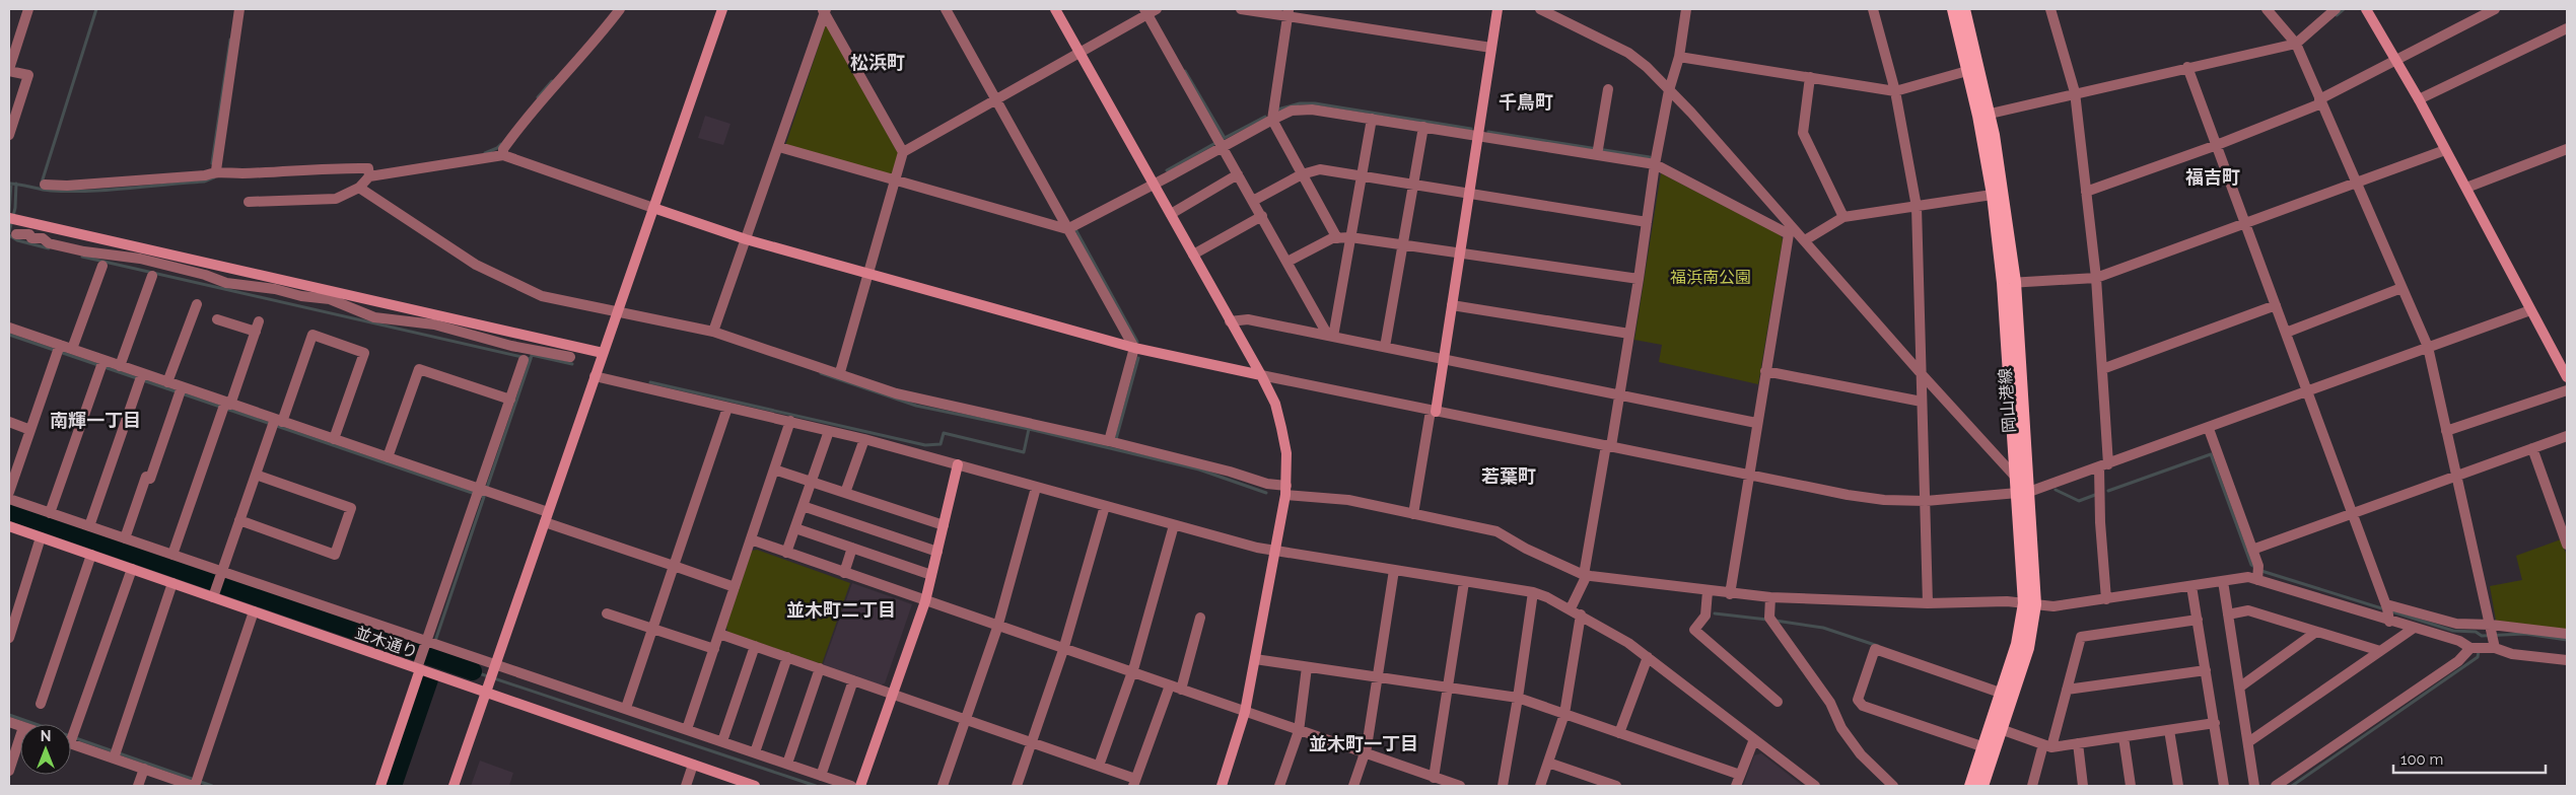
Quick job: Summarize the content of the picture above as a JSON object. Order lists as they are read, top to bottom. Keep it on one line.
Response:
{"streets":{"main road":["岡山港線"],"street":["並木通り"]},"districts":["松浜町","千鳥町","福吉町","南輝一丁目","若葉町","並木町二丁目","並木町一丁目"],"parks":["福浜南公園"],"scale_bar":"100 m","north":"top"}
